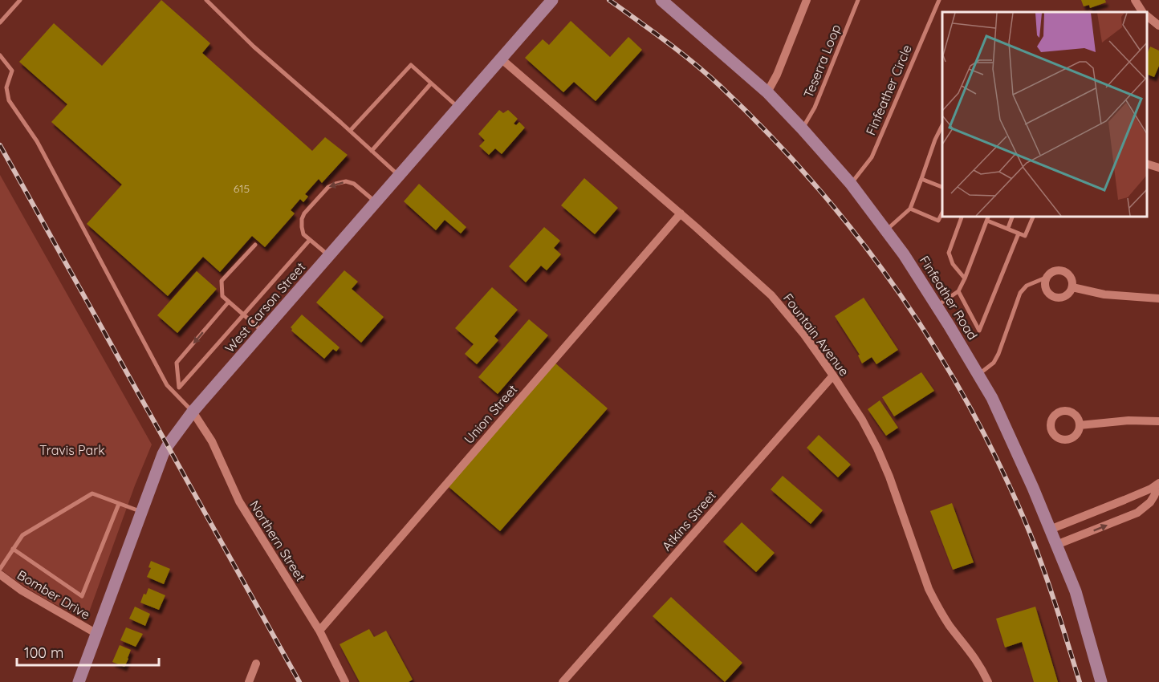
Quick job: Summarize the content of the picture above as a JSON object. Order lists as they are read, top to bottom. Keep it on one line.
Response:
{"streets":{"street":["Finfeather Road","West Carson Street","Fountain Avenue","Union Street","Atkins Street","Northern Street","Bomber Drive"],"lane":["Teserra Loop","Finfeather Circle"]},"crossings":[["Teserra Loop","Finfeather Road"],["Finfeather Circle","Finfeather Road"],["West Carson Street","Fountain Avenue"],["West Carson Street","Northern Street"],["West Carson Street","Bomber Drive"],["Fountain Avenue","Union Street"],["Fountain Avenue","Atkins Street"],["Union Street","Northern Street"]],"parks":["Travis Park"],"house_numbers":["615"],"scale_bar":"100 m"}
